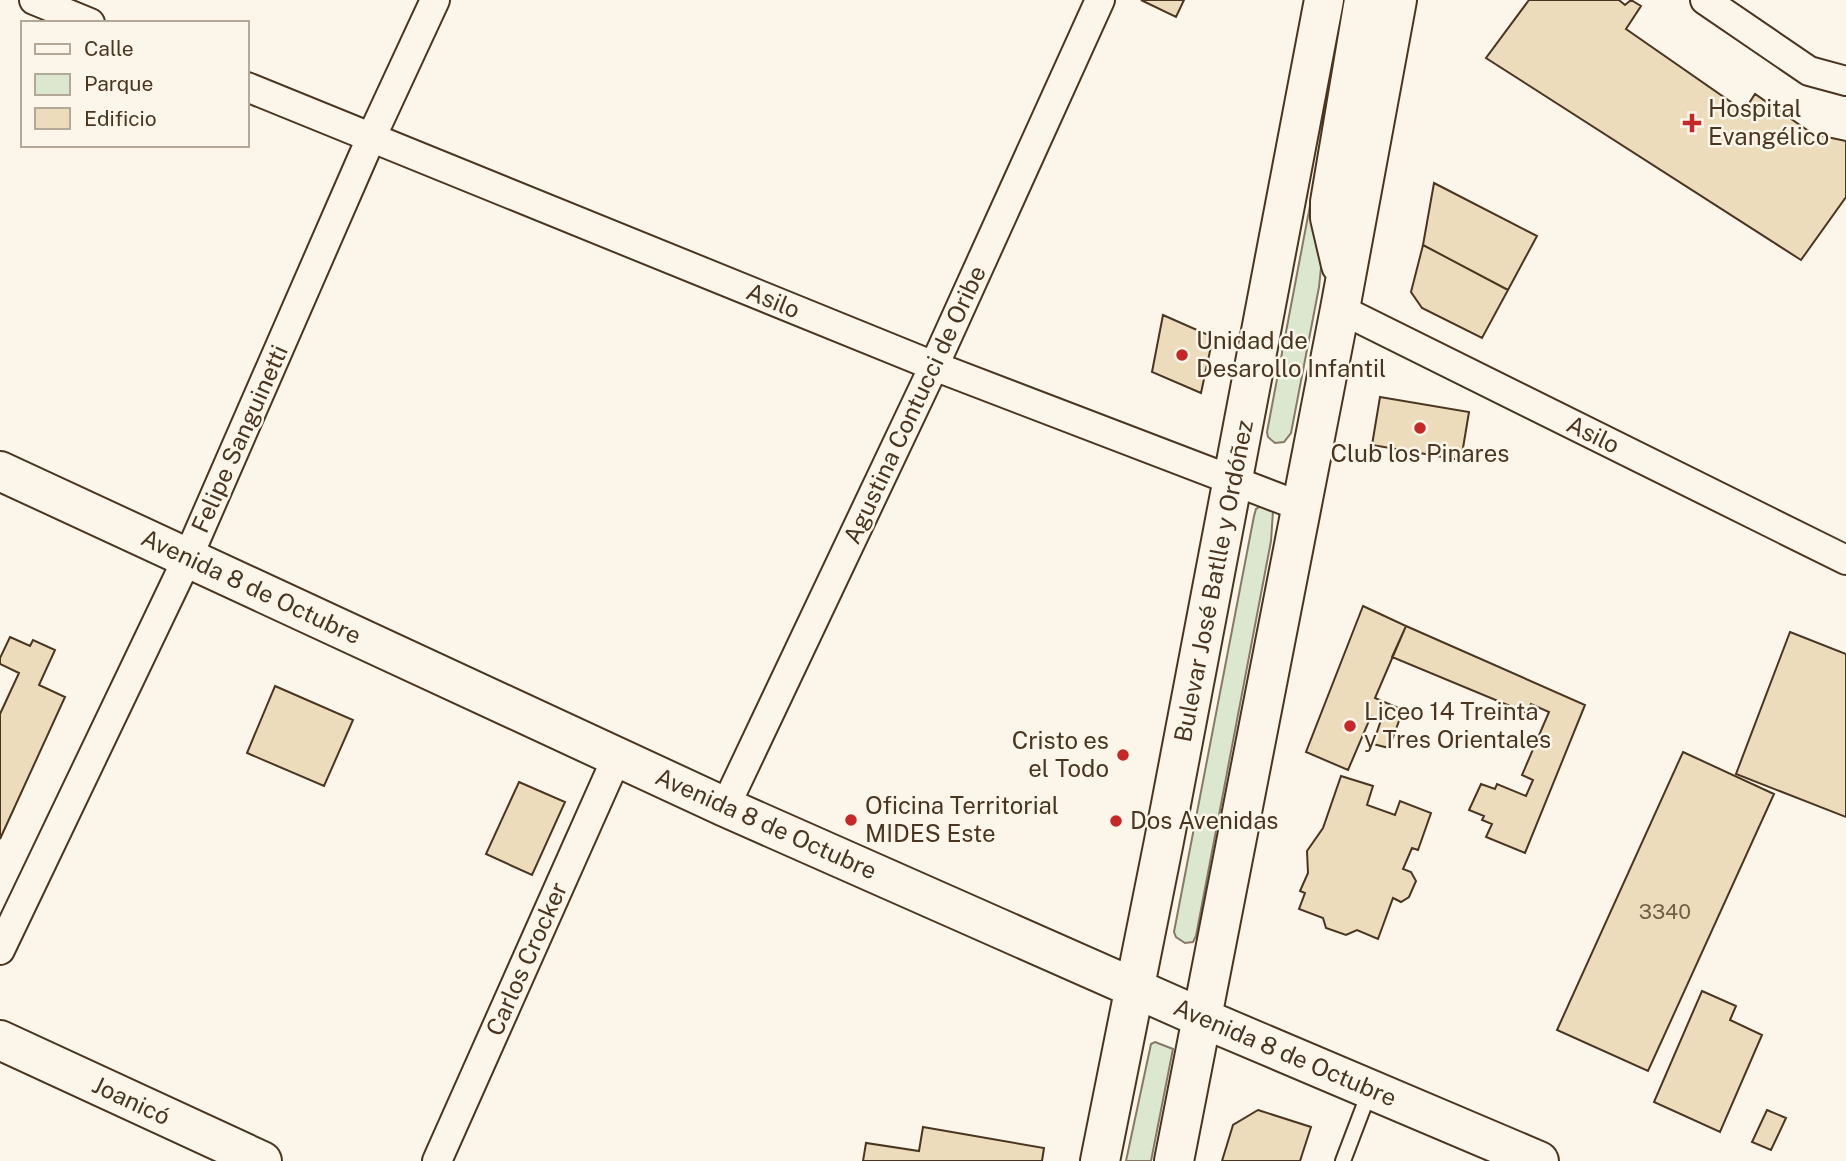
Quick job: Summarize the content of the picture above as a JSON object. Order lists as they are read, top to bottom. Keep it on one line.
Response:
{"streets":{"main road":["Bulevar José Batlle y Ordóñez","Avenida 8 de Octubre","Joanicó"],"street":["Asilo","Agustina Contucci de Oribe","Felipe Sanguinetti","Carlos Crocker"]},"crossings":[["Asilo","Agustina Contucci de Oribe"],["Asilo","Felipe Sanguinetti"],["Asilo","Bulevar José Batlle y Ordóñez"],["Agustina Contucci de Oribe","Avenida 8 de Octubre"],["Felipe Sanguinetti","Avenida 8 de Octubre"],["Bulevar José Batlle y Ordóñez","Avenida 8 de Octubre"],["Avenida 8 de Octubre","Carlos Crocker"]],"places":{"health":["Hospital Evangélico"],"other":["Unidad de Desarollo Infantil","Club los Pinares","Liceo 14 Treinta y Tres Orientales","Cristo es el Todo","Oficina Territorial MIDES Este","Dos Avenidas"]},"house_numbers":["3340"],"legend":["Calle","Parque","Edificio"]}
